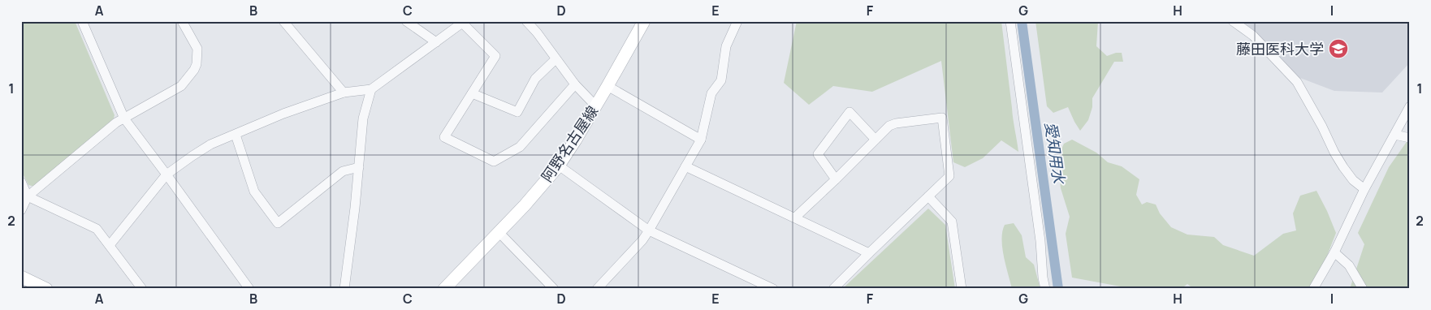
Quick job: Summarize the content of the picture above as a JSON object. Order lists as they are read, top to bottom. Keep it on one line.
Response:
{"streets":{"main road":["阿野名古屋線"]},"water":["愛知用水"],"places":{"school or university":["藤田医科大学"]},"grid":{"columns":["A","B","C","D","E","F","G","H","I"],"rows":["1","2"]}}
